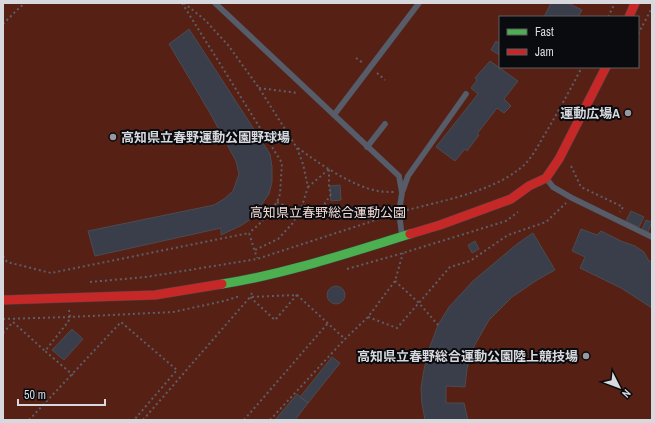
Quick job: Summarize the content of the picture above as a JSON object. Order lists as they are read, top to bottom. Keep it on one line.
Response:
{"parks":["高知県立春野総合運動公園"],"places":["運動広場A","高知県立春野運動公園野球場","高知県立春野総合運動公園陸上競技場"],"legend":["Fast","Jam"],"scale_bar":"50 m","north":"bottom right"}
